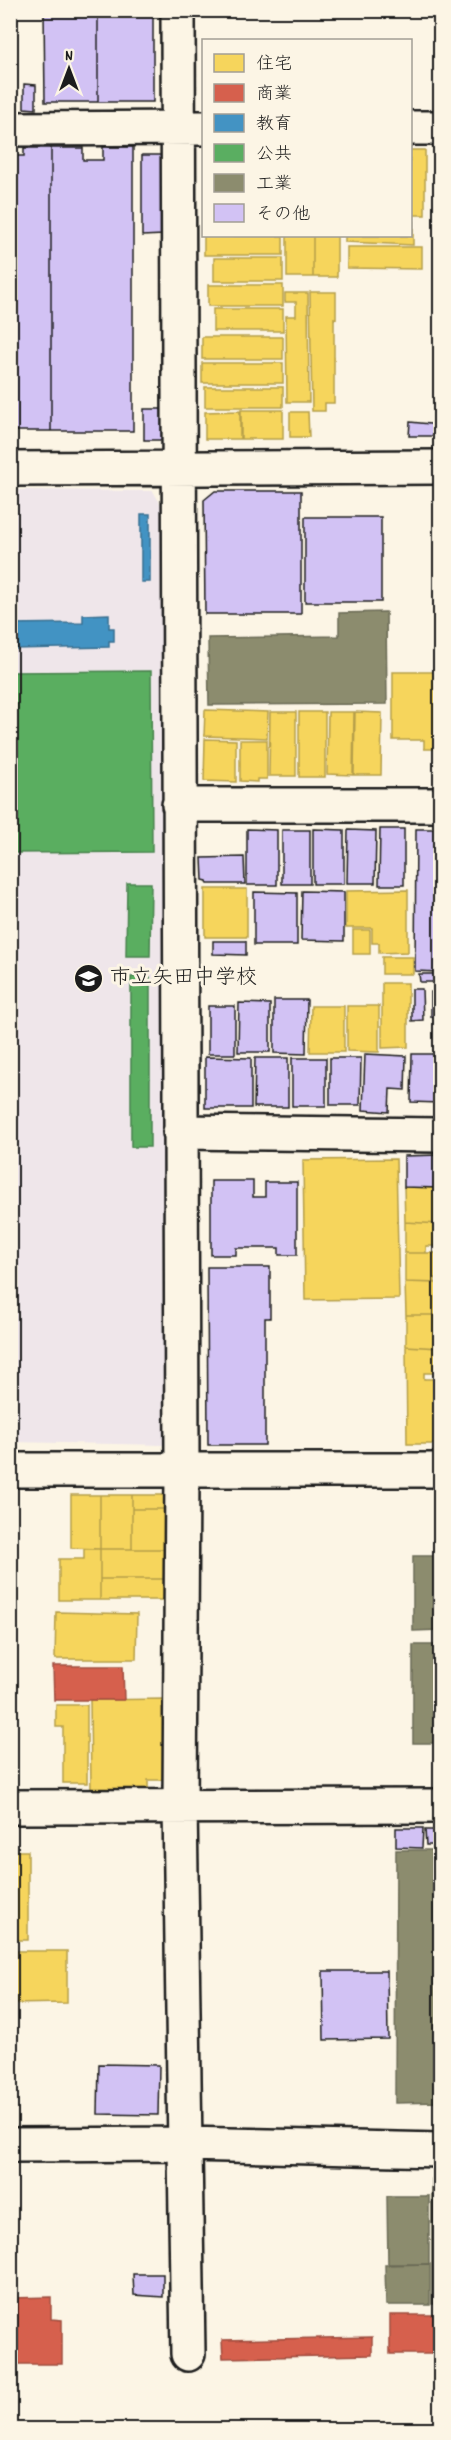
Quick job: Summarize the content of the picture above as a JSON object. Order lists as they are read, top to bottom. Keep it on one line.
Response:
{"places":{"school or university":["市立矢田中学校"]},"legend":["住宅","商業","教育","公共","工業","その他"],"north":"top"}
